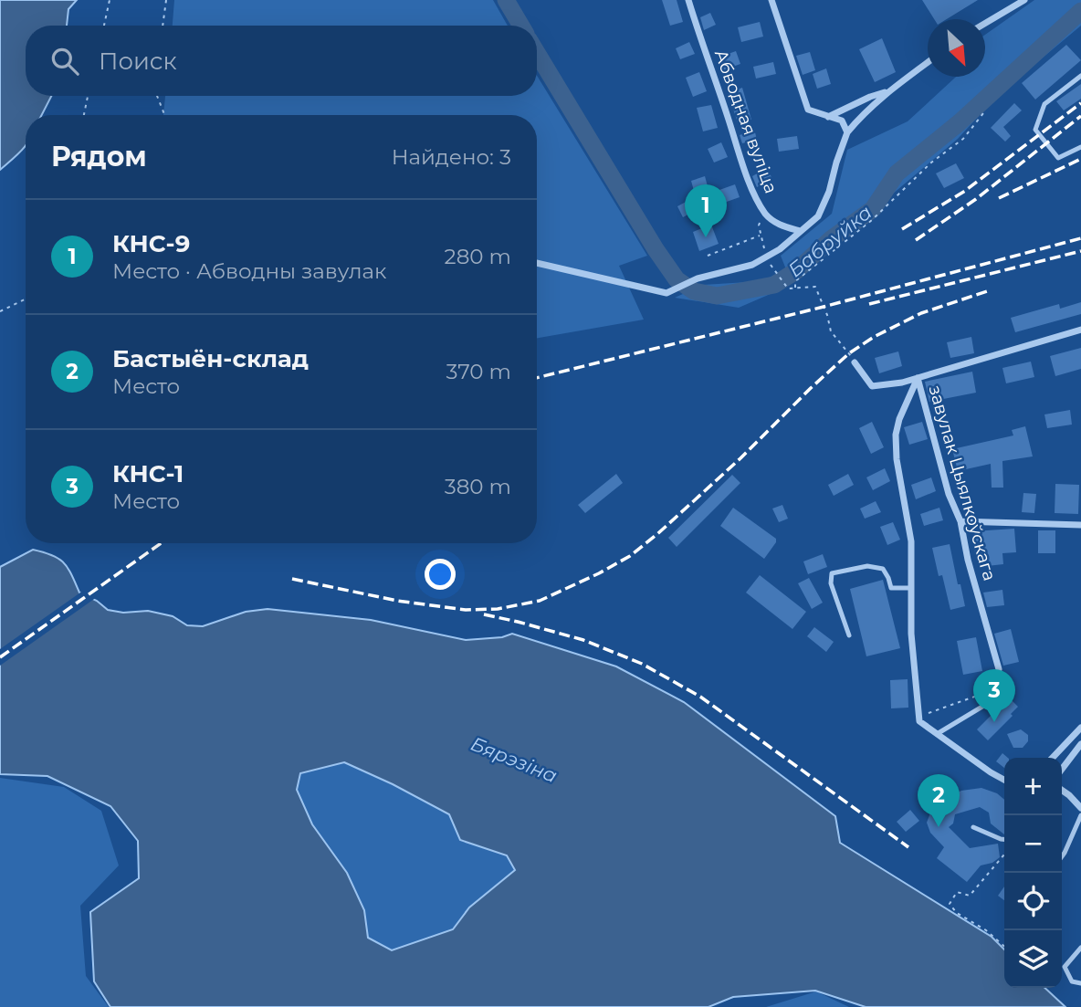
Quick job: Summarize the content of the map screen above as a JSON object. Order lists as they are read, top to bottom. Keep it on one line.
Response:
{"streets":{"street":["Абводная вуліца","завулак Цыялкоўскага"]},"water":["Бабруйка","Бярэзіна"],"north":"bottom right","page":{"search":"Поиск","heading":["Рядом","Найдено: 3"],"pins":["1","3","2"],"list":[{"mark":"1","name":"КНС-9","note":"Место · Абводны завулак","value":"280 m"},{"mark":"2","name":"Бастыён-склад","note":"Место","value":"370 m"},{"mark":"3","name":"КНС-1","note":"Место","value":"380 m"}],"map_buttons":["+","−"]}}
